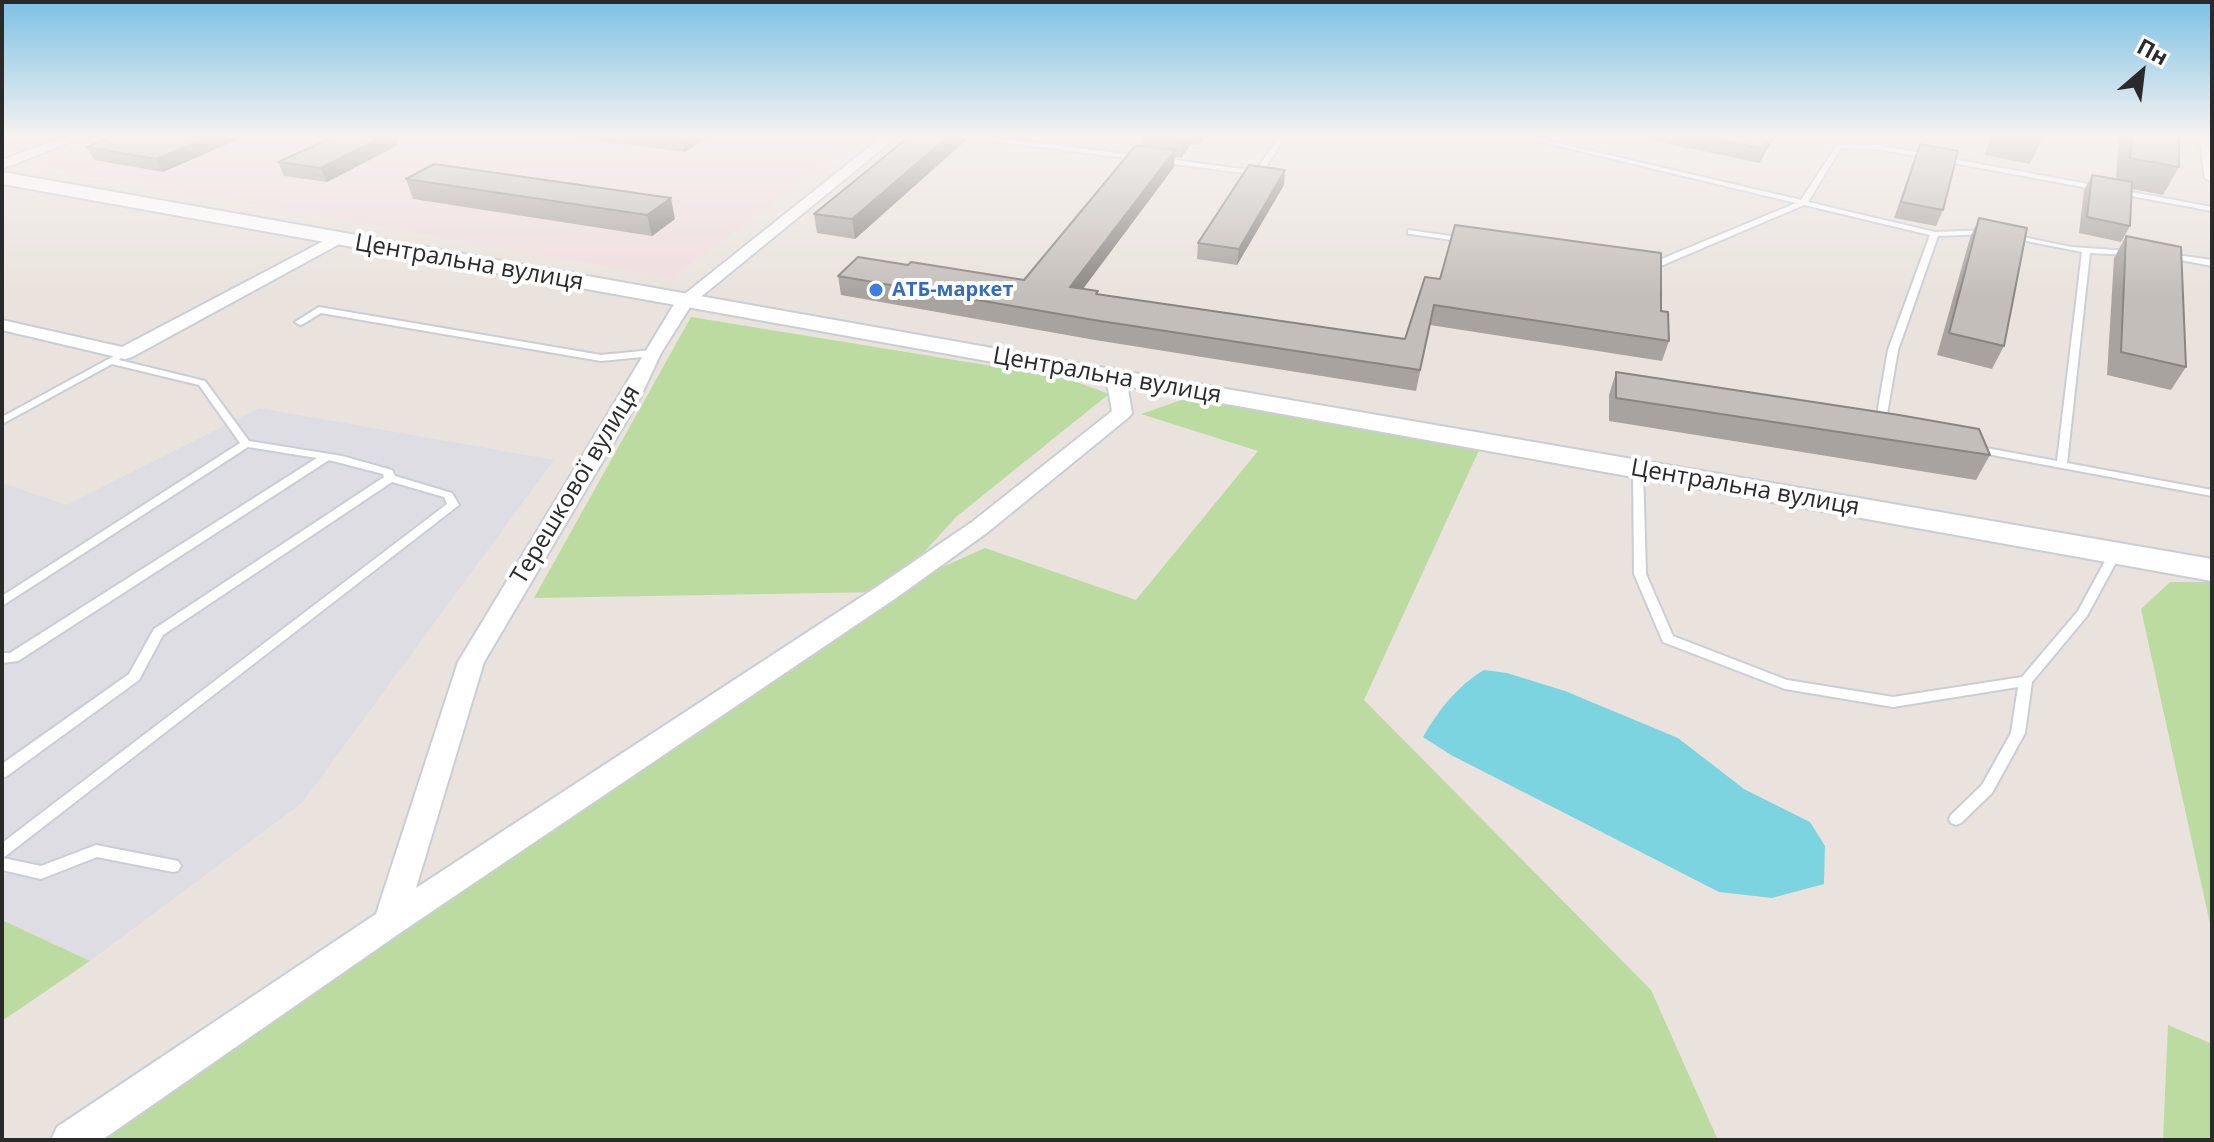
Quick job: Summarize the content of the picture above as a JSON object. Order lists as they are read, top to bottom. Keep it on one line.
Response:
{"streets":{"main road":["Центральна вулиця"],"street":["Терешкової вулиця"]},"crossings":[["Центральна вулиця","Терешкової вулиця"]],"places":["АТБ-маркет"],"north":"top right"}
